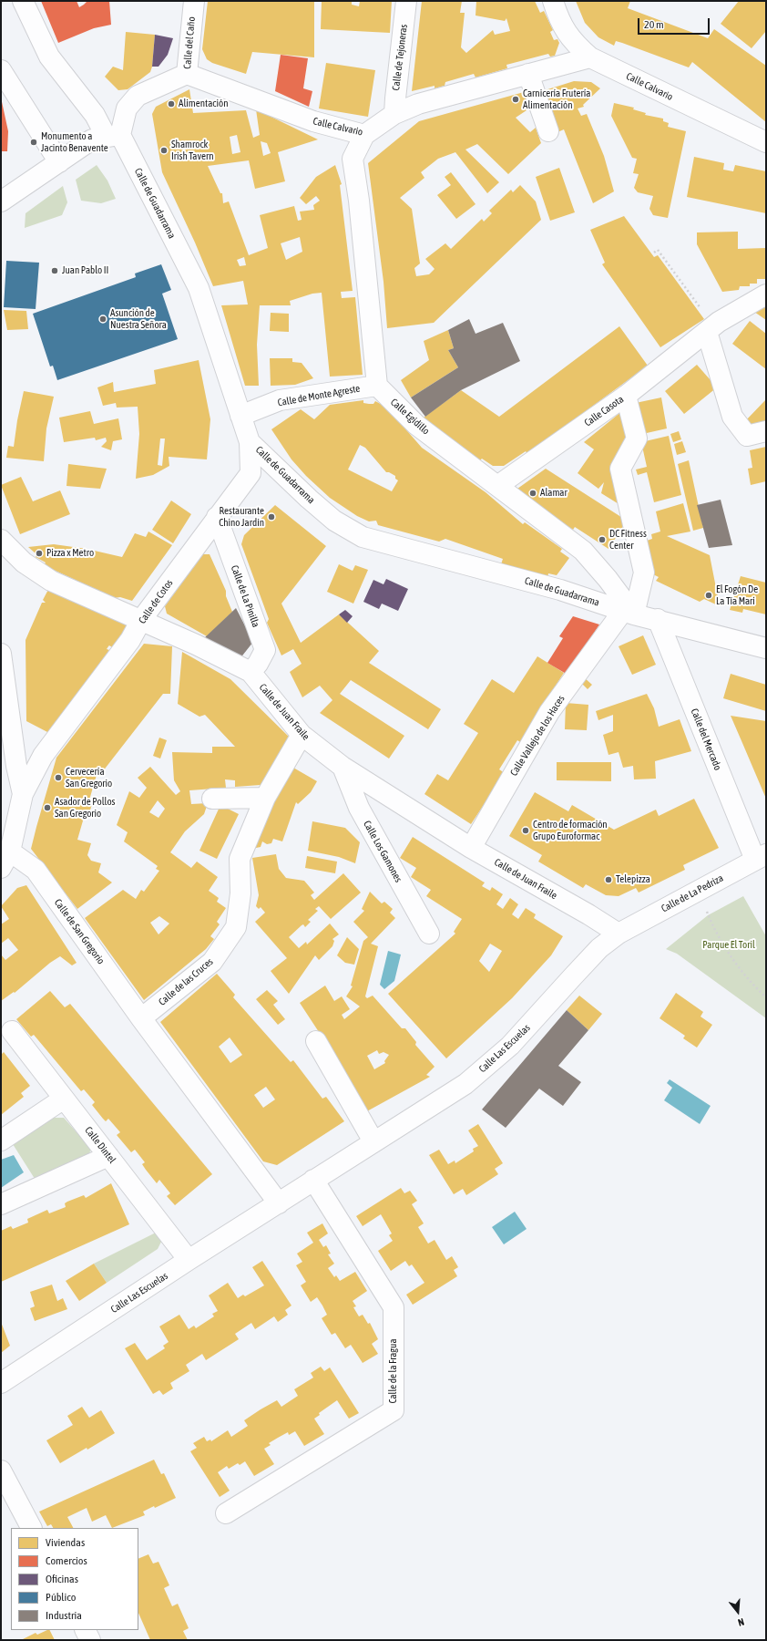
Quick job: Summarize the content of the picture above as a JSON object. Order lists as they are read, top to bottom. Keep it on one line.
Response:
{"streets":{"street":["Calle del Caño","Calle de Tejoneras","Calle Calvario","Calle de Guadarrama","Calle de Monte Agreste","Calle Casota","Calle Egidillo","Calle de La Pinilla","Calle de Cotos","Calle de Juan Fraile","Calle Vallejo de los Haces","Calle del Mercado","Calle Los Gamones","Calle de La Pedriza","Calle de San Gregorio","Calle de las Cruces","Calle Las Escuelas","Calle Dintel","Calle de la Fragua"]},"crossings":[["Calle del Caño","Calle Calvario"],["Calle del Caño","Calle de Guadarrama"],["Calle de Tejoneras","Calle Calvario"],["Calle de Guadarrama","Calle de Monte Agreste"],["Calle de Guadarrama","Calle Egidillo"],["Calle de Guadarrama","Calle de Cotos"],["Calle de Guadarrama","Calle Vallejo de los Haces"],["Calle de Guadarrama","Calle del Mercado"],["Calle de Monte Agreste","Calle Egidillo"],["Calle Casota","Calle Egidillo"],["Calle Egidillo","Calle Vallejo de los Haces"],["Calle de La Pinilla","Calle de Cotos"],["Calle de La Pinilla","Calle de Juan Fraile"],["Calle de Cotos","Calle de Juan Fraile"],["Calle de Cotos","Calle de San Gregorio"],["Calle de Juan Fraile","Calle Vallejo de los Haces"],["Calle de Juan Fraile","Calle Los Gamones"],["Calle de Juan Fraile","Calle de La Pedriza"],["Calle de Juan Fraile","Calle de las Cruces"],["Calle de Juan Fraile","Calle Las Escuelas"],["Calle del Mercado","Calle de La Pedriza"],["Calle de La Pedriza","Calle Las Escuelas"],["Calle de San Gregorio","Calle de las Cruces"],["Calle Las Escuelas","Calle Dintel"],["Calle Las Escuelas","Calle de la Fragua"]],"parks":["Parque El Toril"],"places":["Carnicería Frutería Alimentación","Alimentación","Monumento a Jacinto Benavente","Shamrock Irish Tavern","Juan Pablo II","Asunción de Nuestra Señora","Alamar","Restaurante Chino Jardín","DC Fitness Center","Pizza x Metro","El Fogón De La Tía Mari","Cervecería San Gregorio","Asador de Pollos San Gregorio","Centro de formación Grupo Euroformac","Telepizza"],"legend":["Viviendas","Comercios","Oficinas","Público","Industria"],"scale_bar":"20 m","north":"bottom"}
